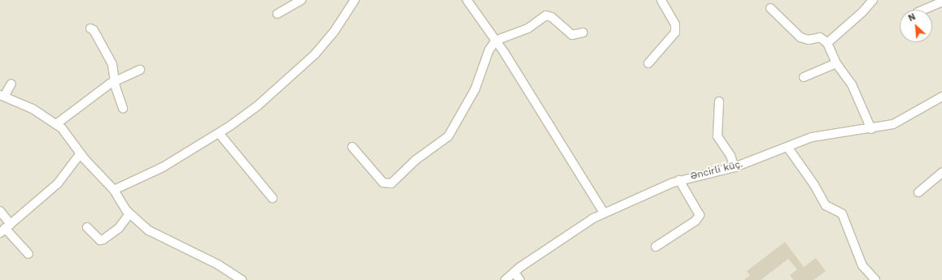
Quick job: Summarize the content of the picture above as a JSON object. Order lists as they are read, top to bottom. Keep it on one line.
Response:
{"streets":{"street":["Əncirli küç."]},"north":"top left"}
